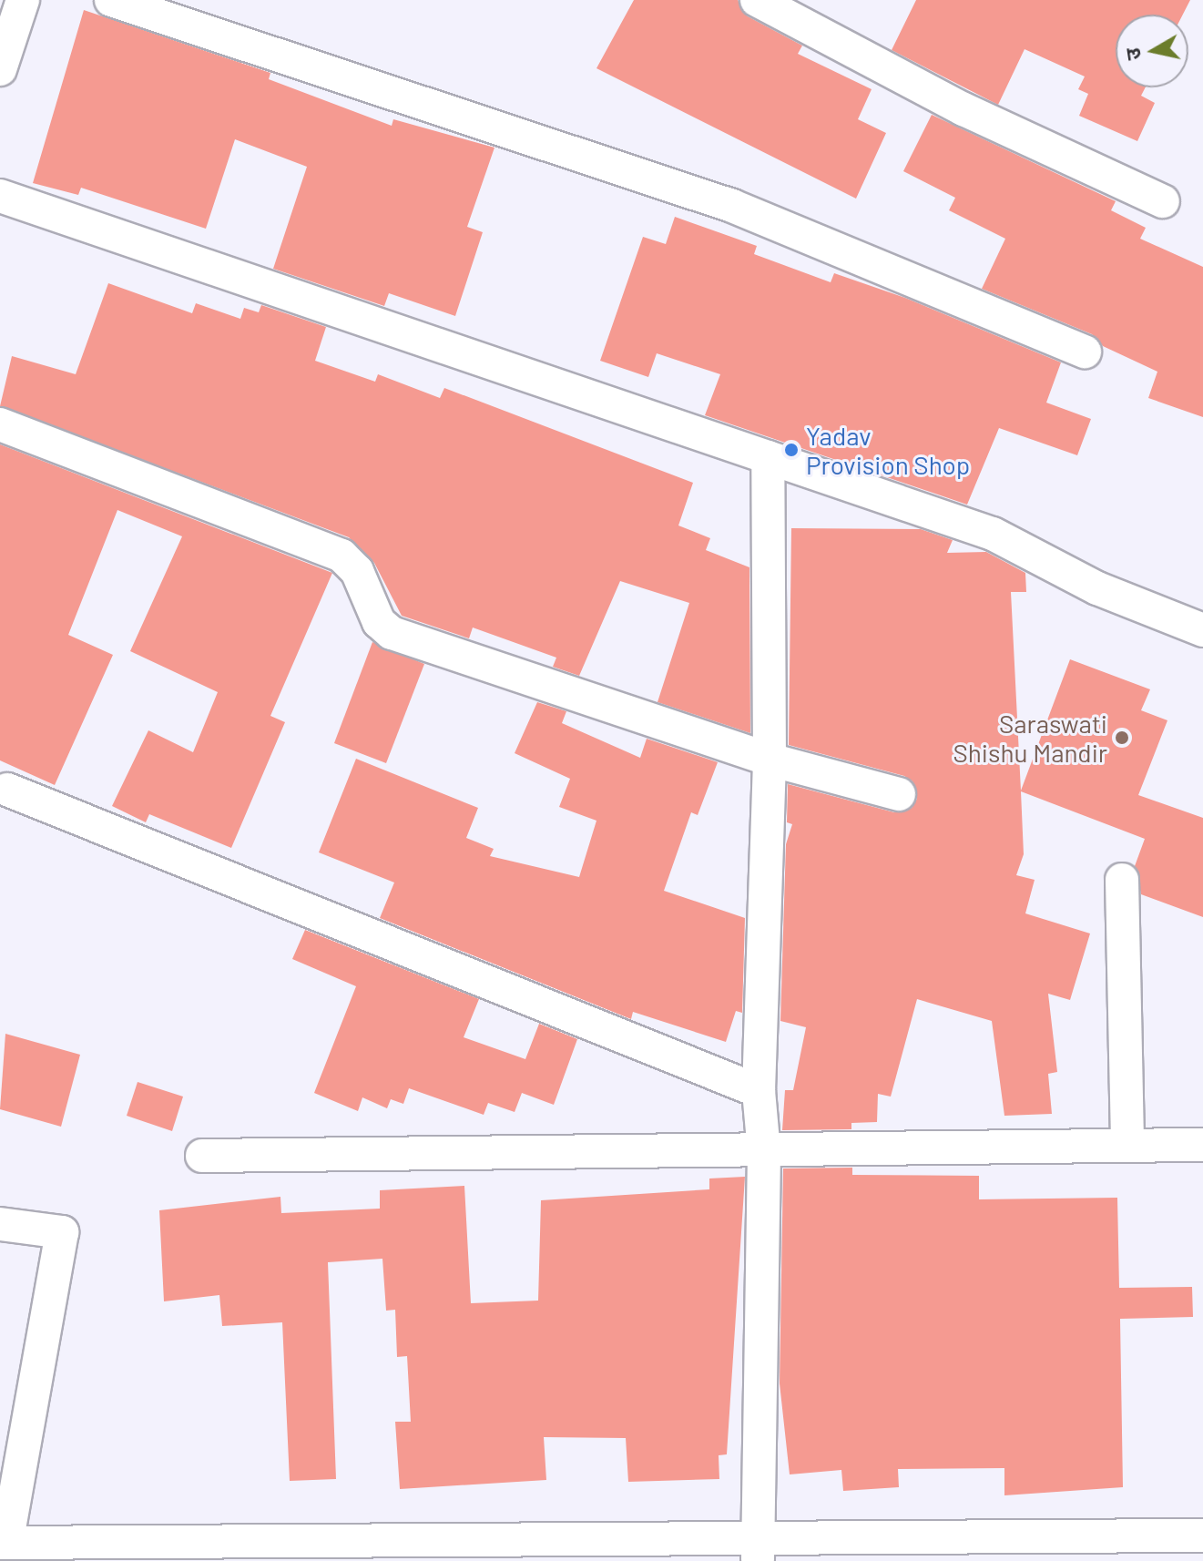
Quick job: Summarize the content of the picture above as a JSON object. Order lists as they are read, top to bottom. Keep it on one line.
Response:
{"places":["Yadav Provision Shop","Saraswati Shishu Mandir"],"north":"left"}
